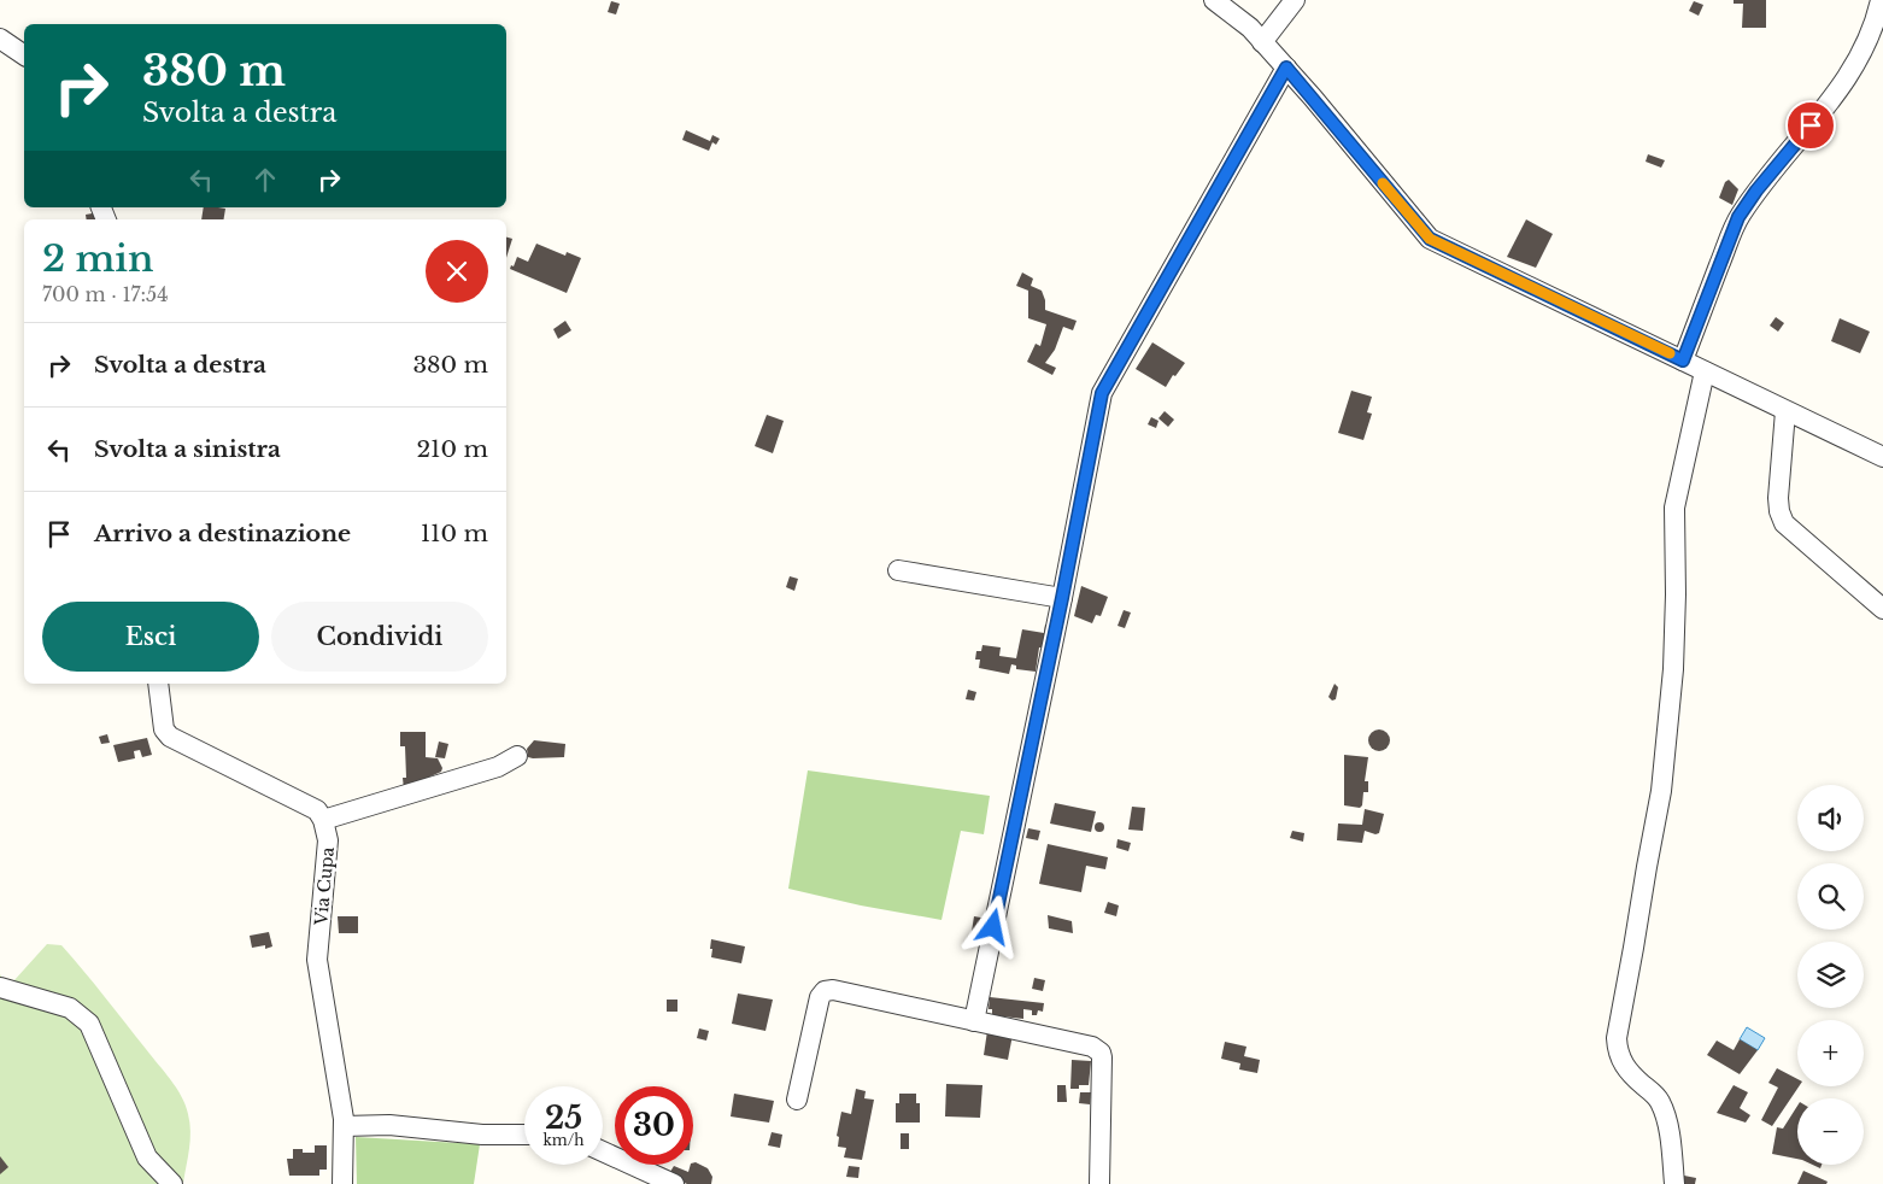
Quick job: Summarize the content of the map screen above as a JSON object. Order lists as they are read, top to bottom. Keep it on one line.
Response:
{"streets":{"street":["Via Cupa"]},"page":{"turn":["380 m","Svolta a destra"],"heading":["2 min","700 m · 17:54"],"list":[{"name":"Svolta a destra","value":"380 m"},{"name":"Svolta a sinistra","value":"210 m"},{"name":"Arrivo a destinazione","value":"110 m"}],"buttons":["Esci","Condividi"],"map_buttons":["+","−"],"speed":"25 km/h","limit":"30"}}
